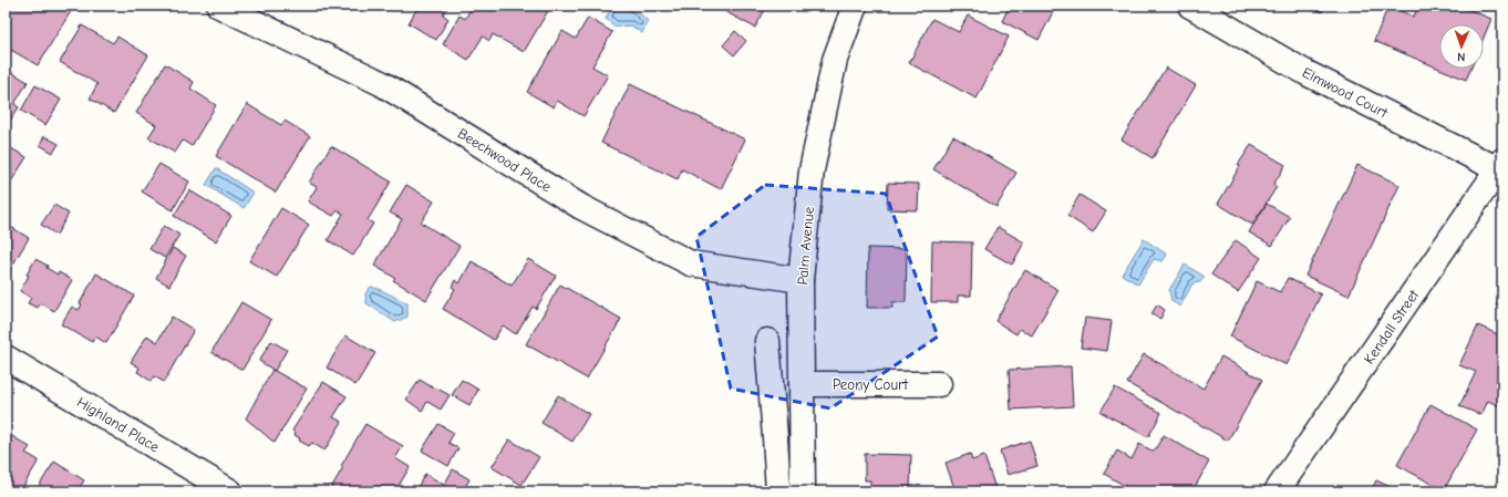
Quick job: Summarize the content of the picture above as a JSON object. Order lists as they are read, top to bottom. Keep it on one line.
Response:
{"streets":{"street":["Elmwood Court","Beechwood Place","Palm Avenue","Kendall Street","Peony Court","Highland Place"]},"crossings":[["Elmwood Court","Kendall Street"],["Beechwood Place","Palm Avenue"],["Palm Avenue","Peony Court"]],"north":"bottom"}
